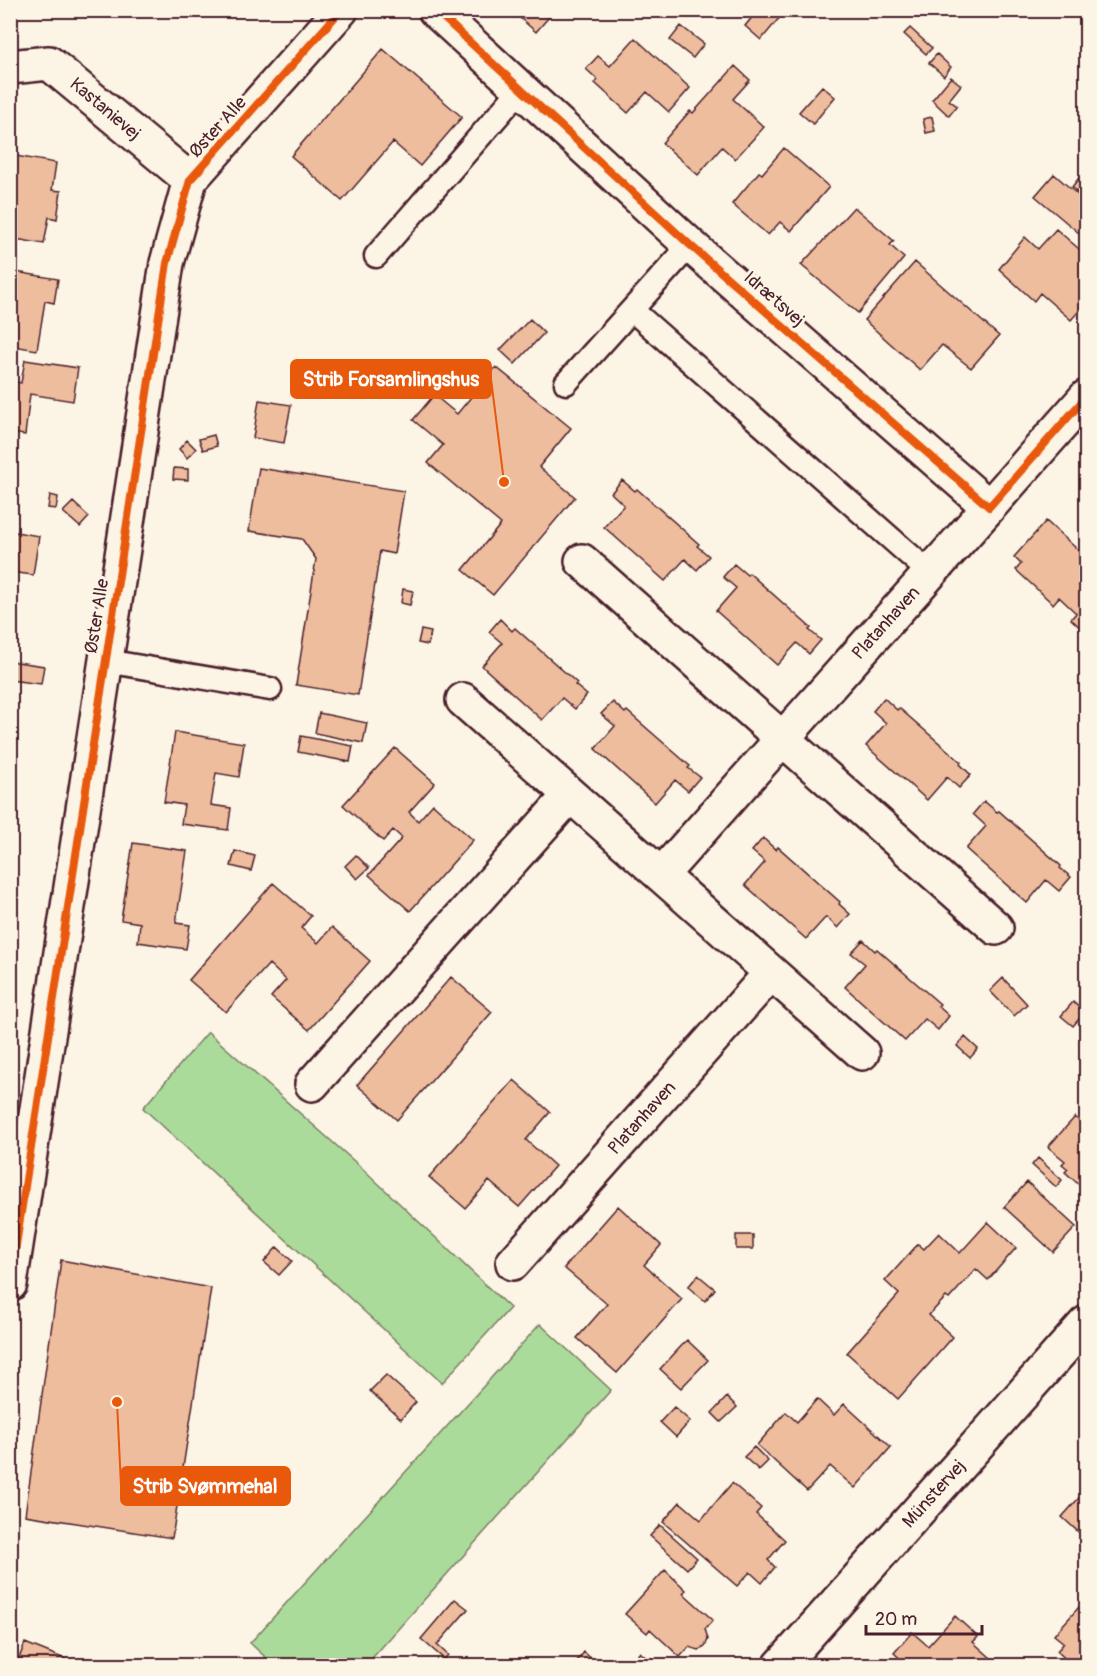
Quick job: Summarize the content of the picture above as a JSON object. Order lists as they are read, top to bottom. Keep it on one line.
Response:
{"streets":{"street":["Kastanievej","Øster Alle","Idrætsvej","Platanhaven","Münstervej"]},"crossings":[["Kastanievej","Øster Alle"],["Idrætsvej","Platanhaven"]],"places":["Strib Forsamlingshus","Strib Svømmehal"],"scale_bar":"20 m"}
